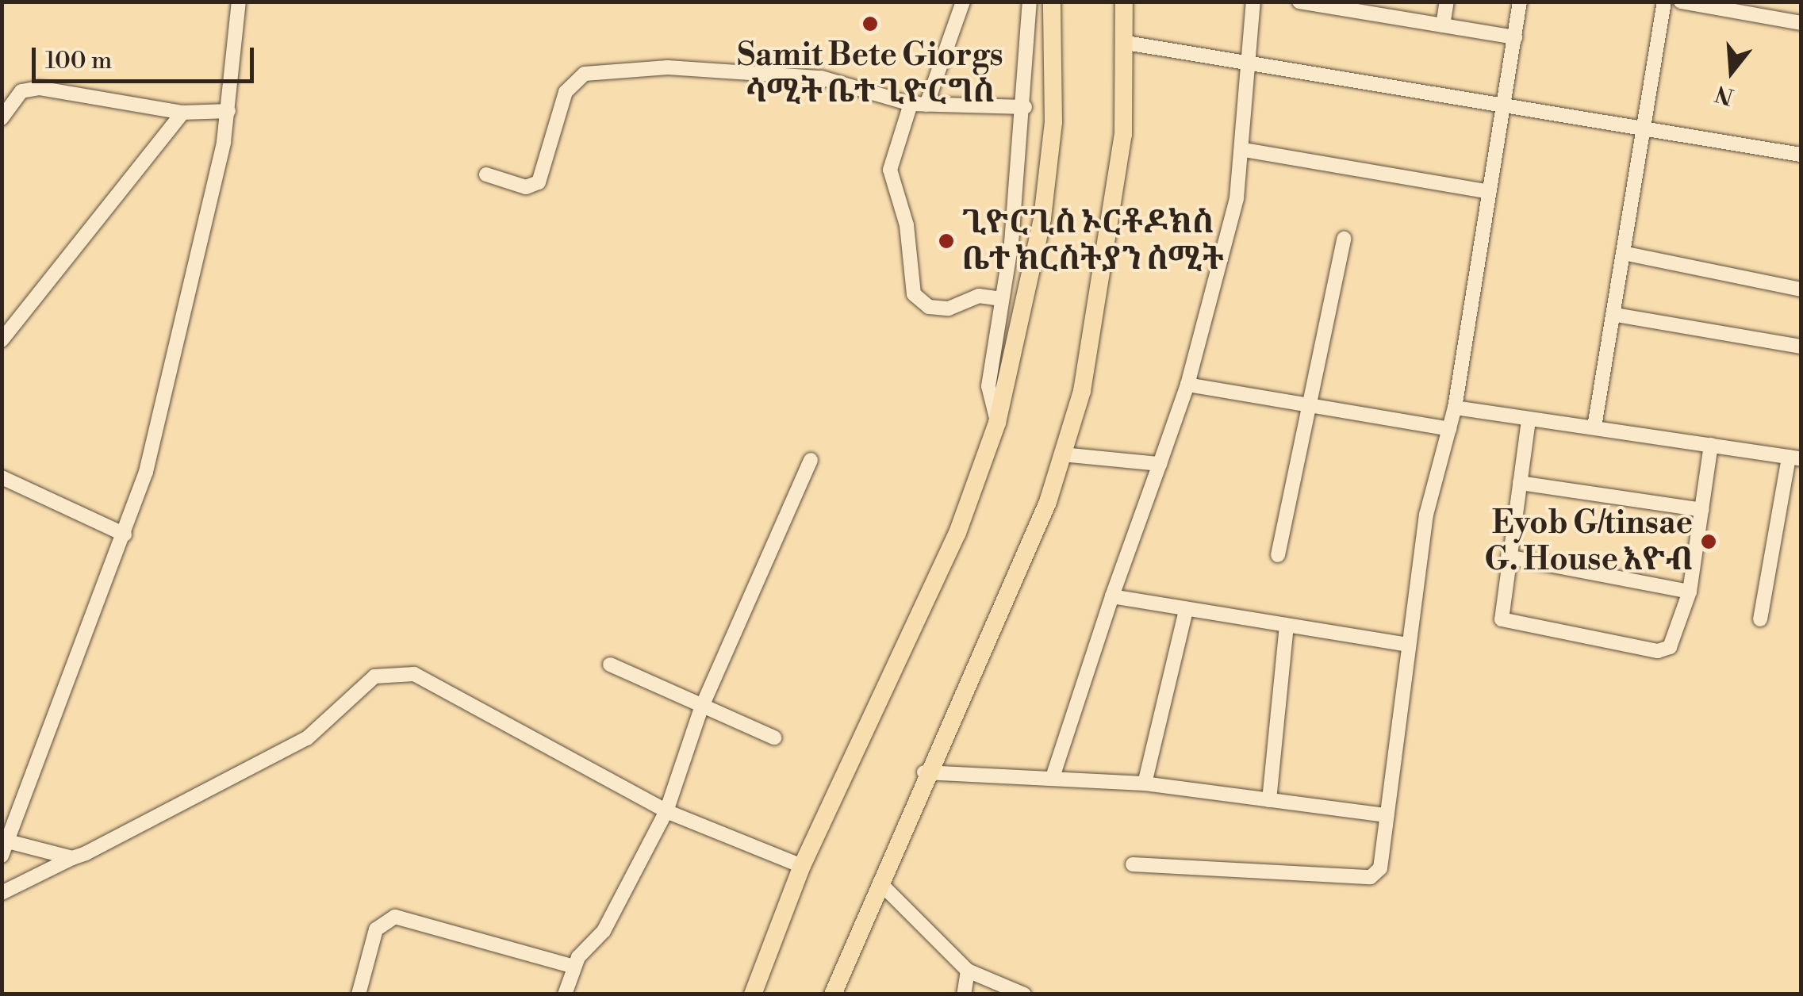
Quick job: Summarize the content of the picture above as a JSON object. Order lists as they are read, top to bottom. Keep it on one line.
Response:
{"places":["Samit Bete Giorgs ሳሚት ቤተ ጊዮርግስ","ጊዮርጊስ ኦርቶዶክስ ቤተ ክርስትያን ሰሚት","Eyob G/tinsae G. House እዮብ"],"scale_bar":"100 m","north":"bottom"}
